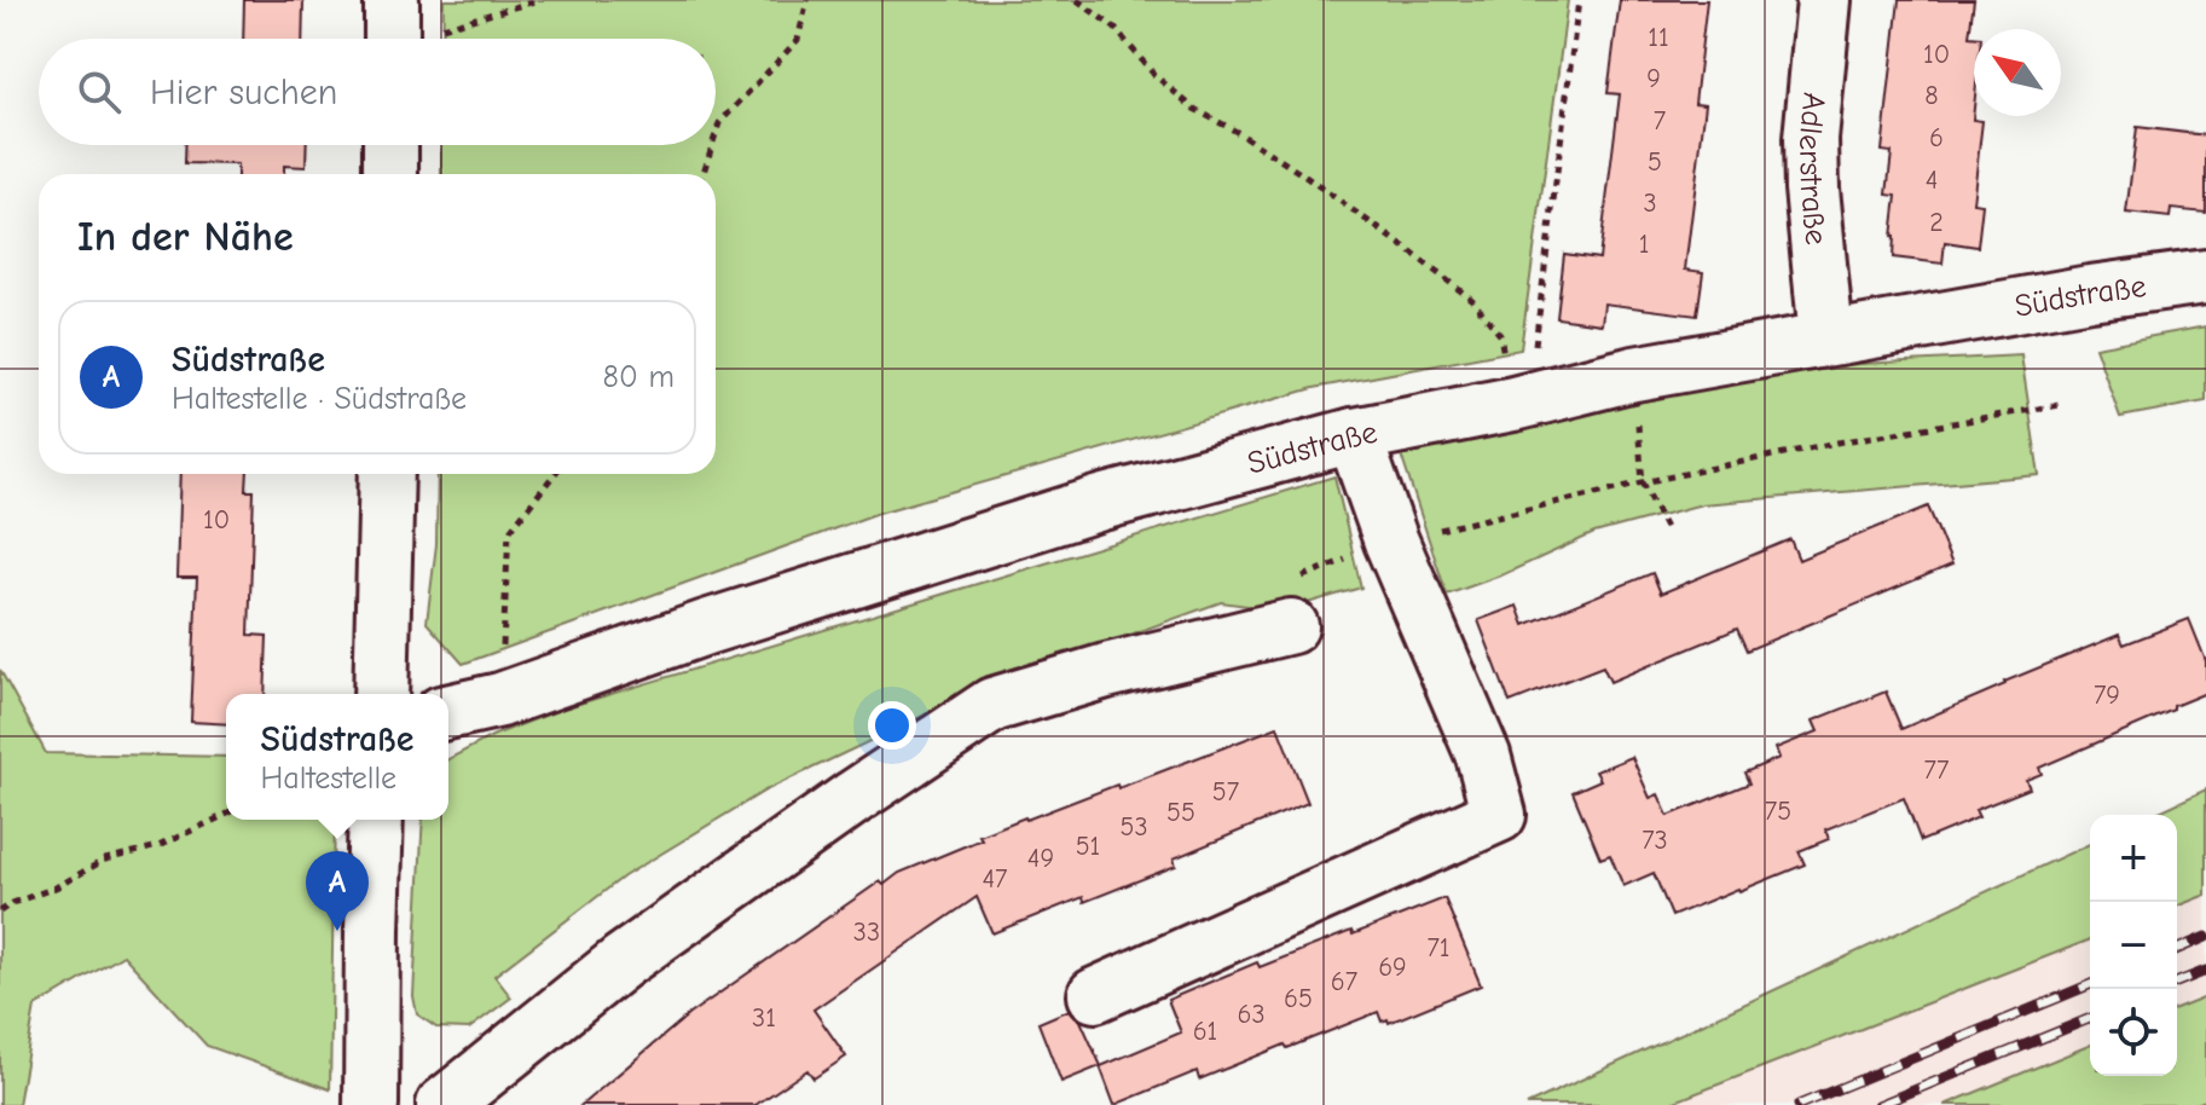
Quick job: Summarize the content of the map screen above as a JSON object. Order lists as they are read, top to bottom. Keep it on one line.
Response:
{"streets":{"street":["Adlerstraße","Südstraße"]},"crossings":[["Adlerstraße","Südstraße"]],"house_numbers":["11","10","9","8","7","6","5","4","3","2","1","10","79","77","57","75","55","53","73","51","49","47","33","71","69","67","65","63","31","61"],"north":"top left","page":{"search":"Hier suchen","heading":"In der Nähe","list":[{"mark":"A","name":"Südstraße","note":"Haltestelle · Südstraße","value":"80 m"}],"popup":["Südstraße","Haltestelle"],"map_buttons":["+","−"],"pins":"A"}}
